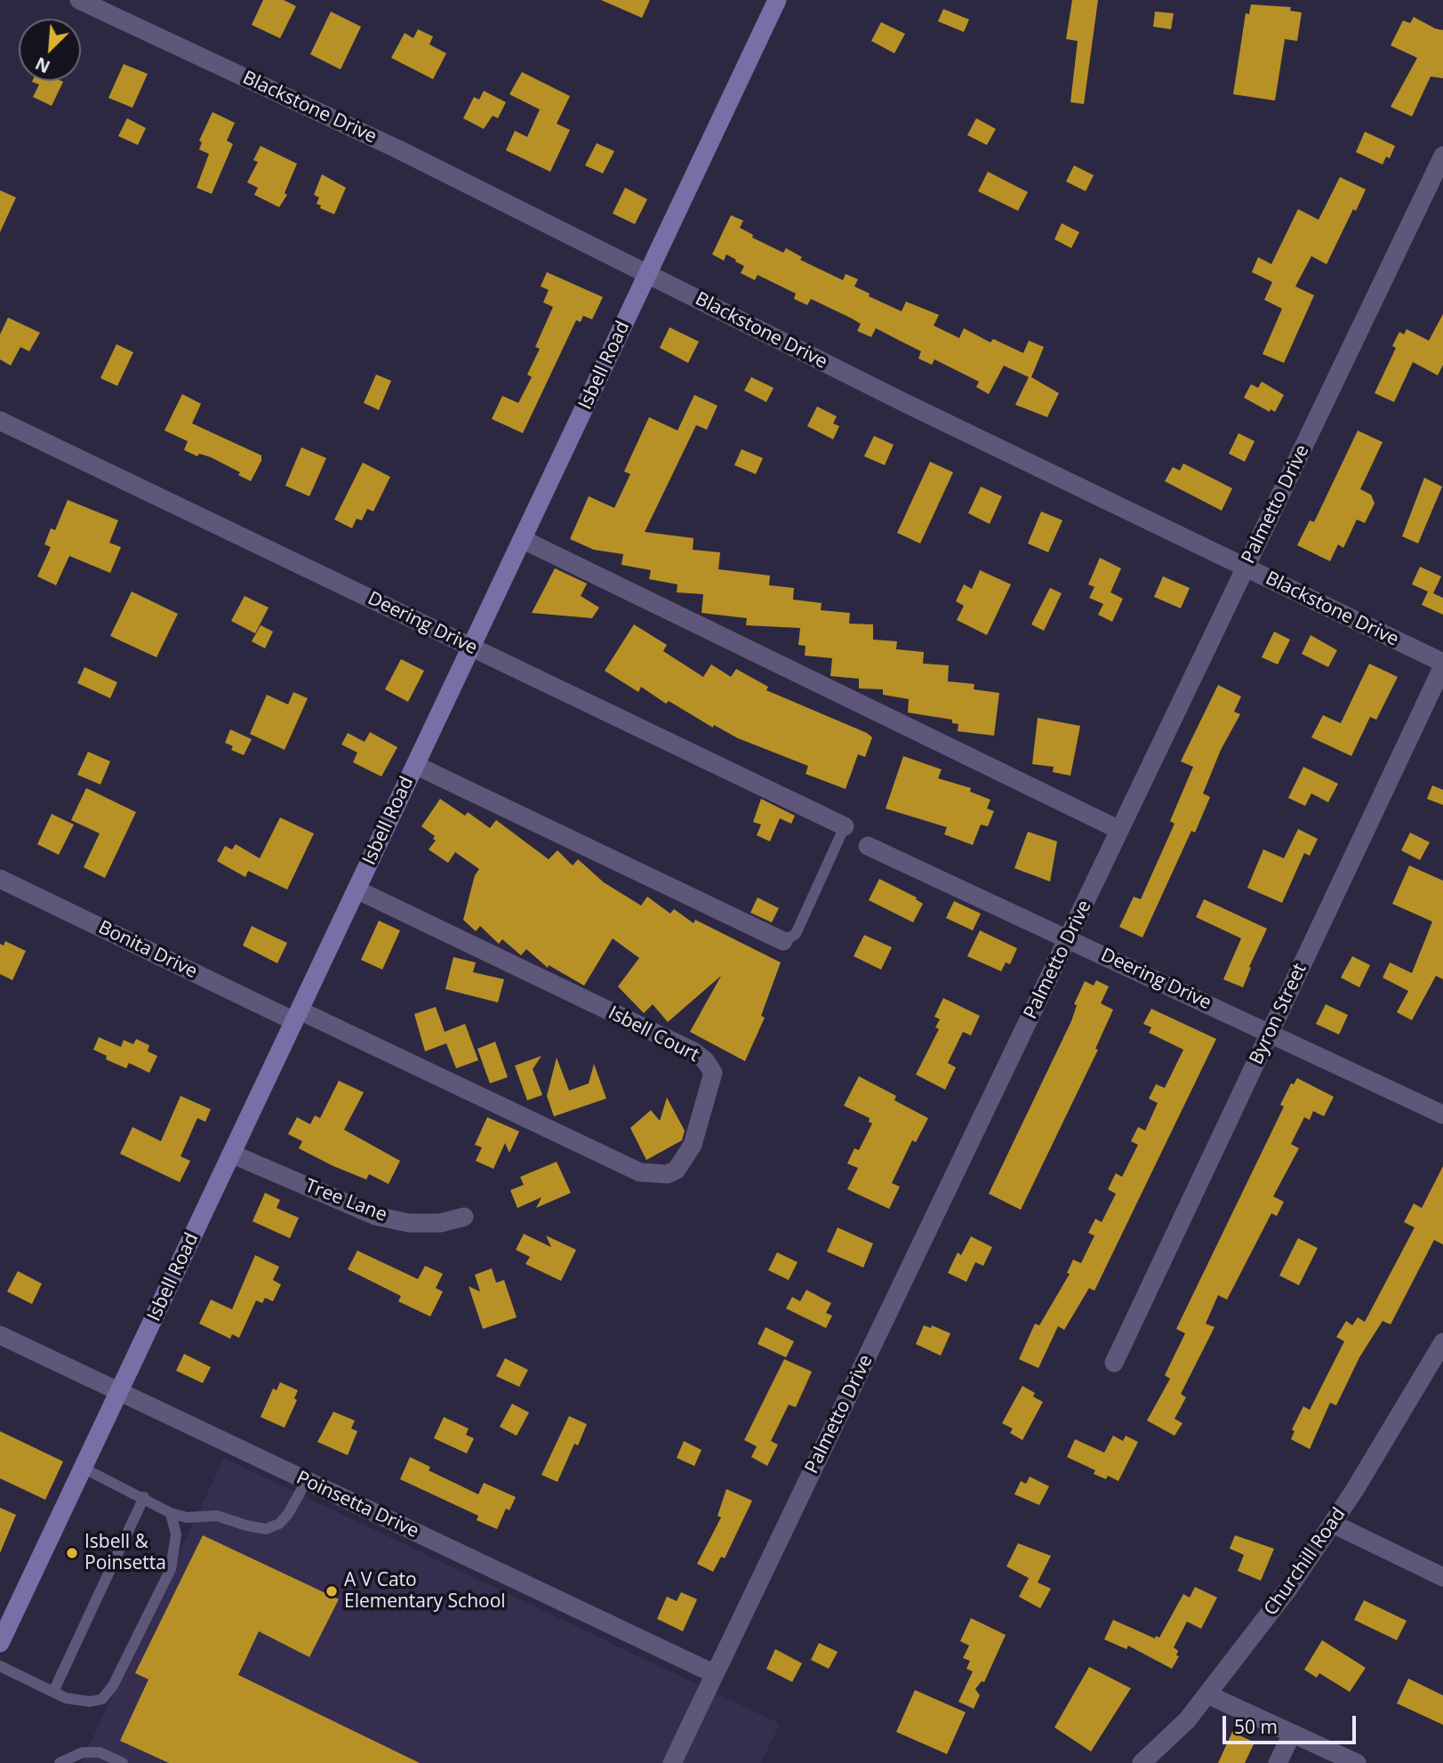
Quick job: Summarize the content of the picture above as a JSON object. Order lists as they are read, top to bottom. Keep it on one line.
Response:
{"streets":{"street":["Blackstone Drive","Isbell Road","Palmetto Drive","Deering Drive","Bonita Drive","Byron Street","Isbell Court","Tree Lane","Poinsetta Drive","Churchill Road"]},"crossings":[["Blackstone Drive","Isbell Road"],["Blackstone Drive","Palmetto Drive"],["Blackstone Drive","Byron Street"],["Isbell Road","Deering Drive"],["Isbell Road","Bonita Drive"],["Isbell Road","Isbell Court"],["Isbell Road","Tree Lane"],["Isbell Road","Poinsetta Drive"],["Palmetto Drive","Deering Drive"],["Palmetto Drive","Poinsetta Drive"],["Deering Drive","Byron Street"],["Bonita Drive","Isbell Court"]],"places":["Isbell & Poinsetta","A V Cato Elementary School"],"scale_bar":"50 m","north":"bottom left"}
